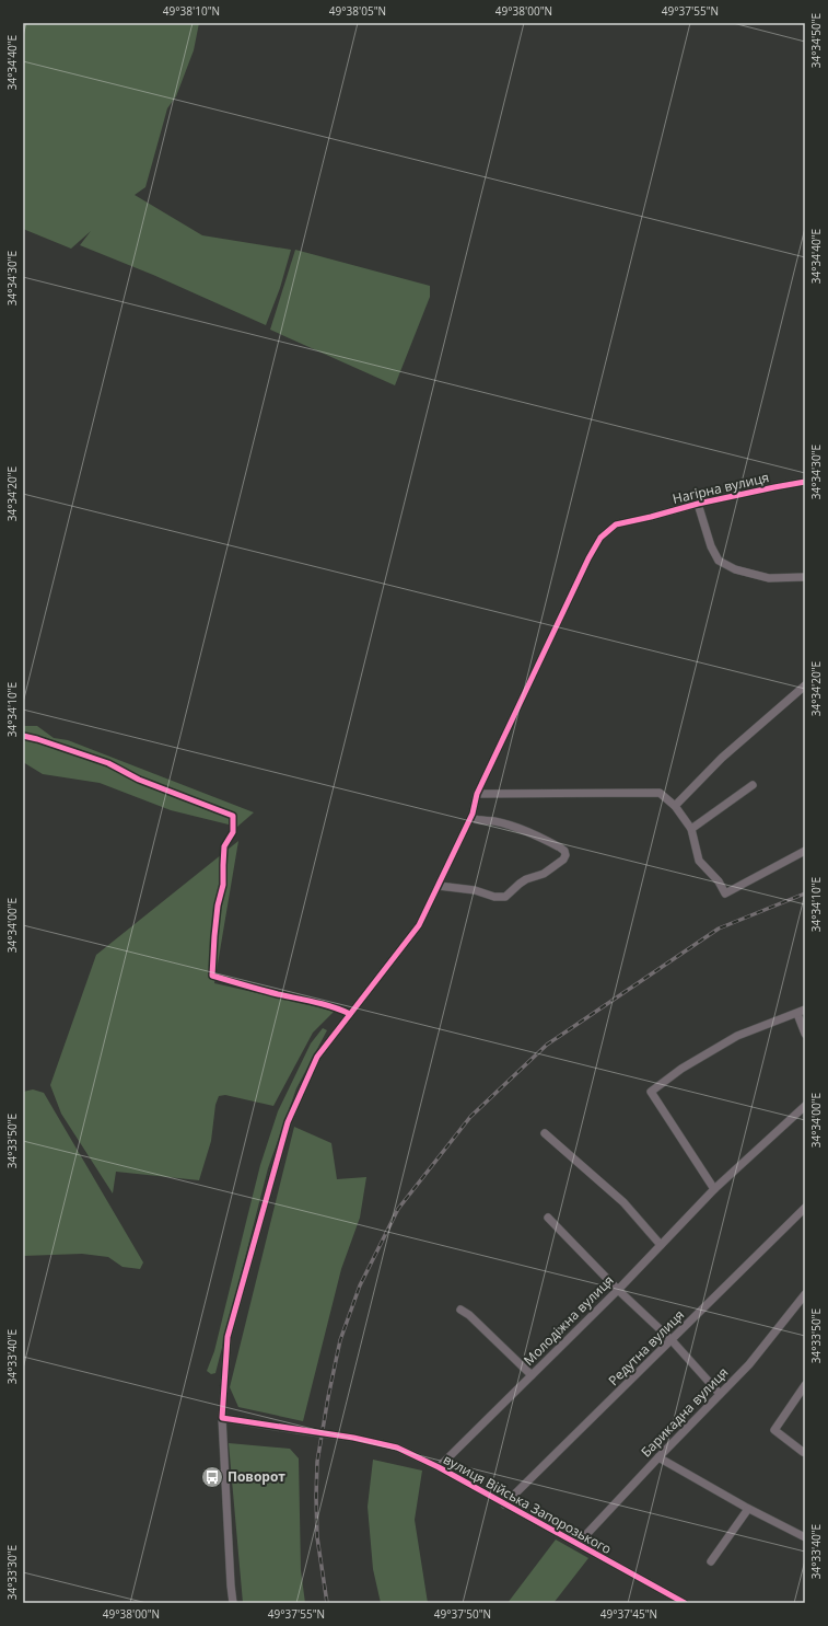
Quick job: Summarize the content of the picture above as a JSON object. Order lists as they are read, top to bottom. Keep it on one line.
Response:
{"streets":{"street":["Нагірна вулиця","Молодіжна вулиця","Редутна вулиця","Барикадна вулиця","вулиця Війська Запорозького"]},"crossings":[["Молодіжна вулиця","вулиця Війська Запорозького"],["Редутна вулиця","вулиця Війська Запорозького"],["Барикадна вулиця","вулиця Війська Запорозького"]],"places":{"bus stop":["Поворот"]},"coordinates":["49°38'10\"N","49°38'05\"N","49°38'00\"N","49°37'55\"N","34°34'50\"E","34°34'40\"E","34°34'30\"E","34°34'20\"E","34°34'10\"E","34°34'00\"E","34°33'50\"E","34°33'40\"E","34°33'30\"E","49°37'50\"N","49°37'45\"N"]}
